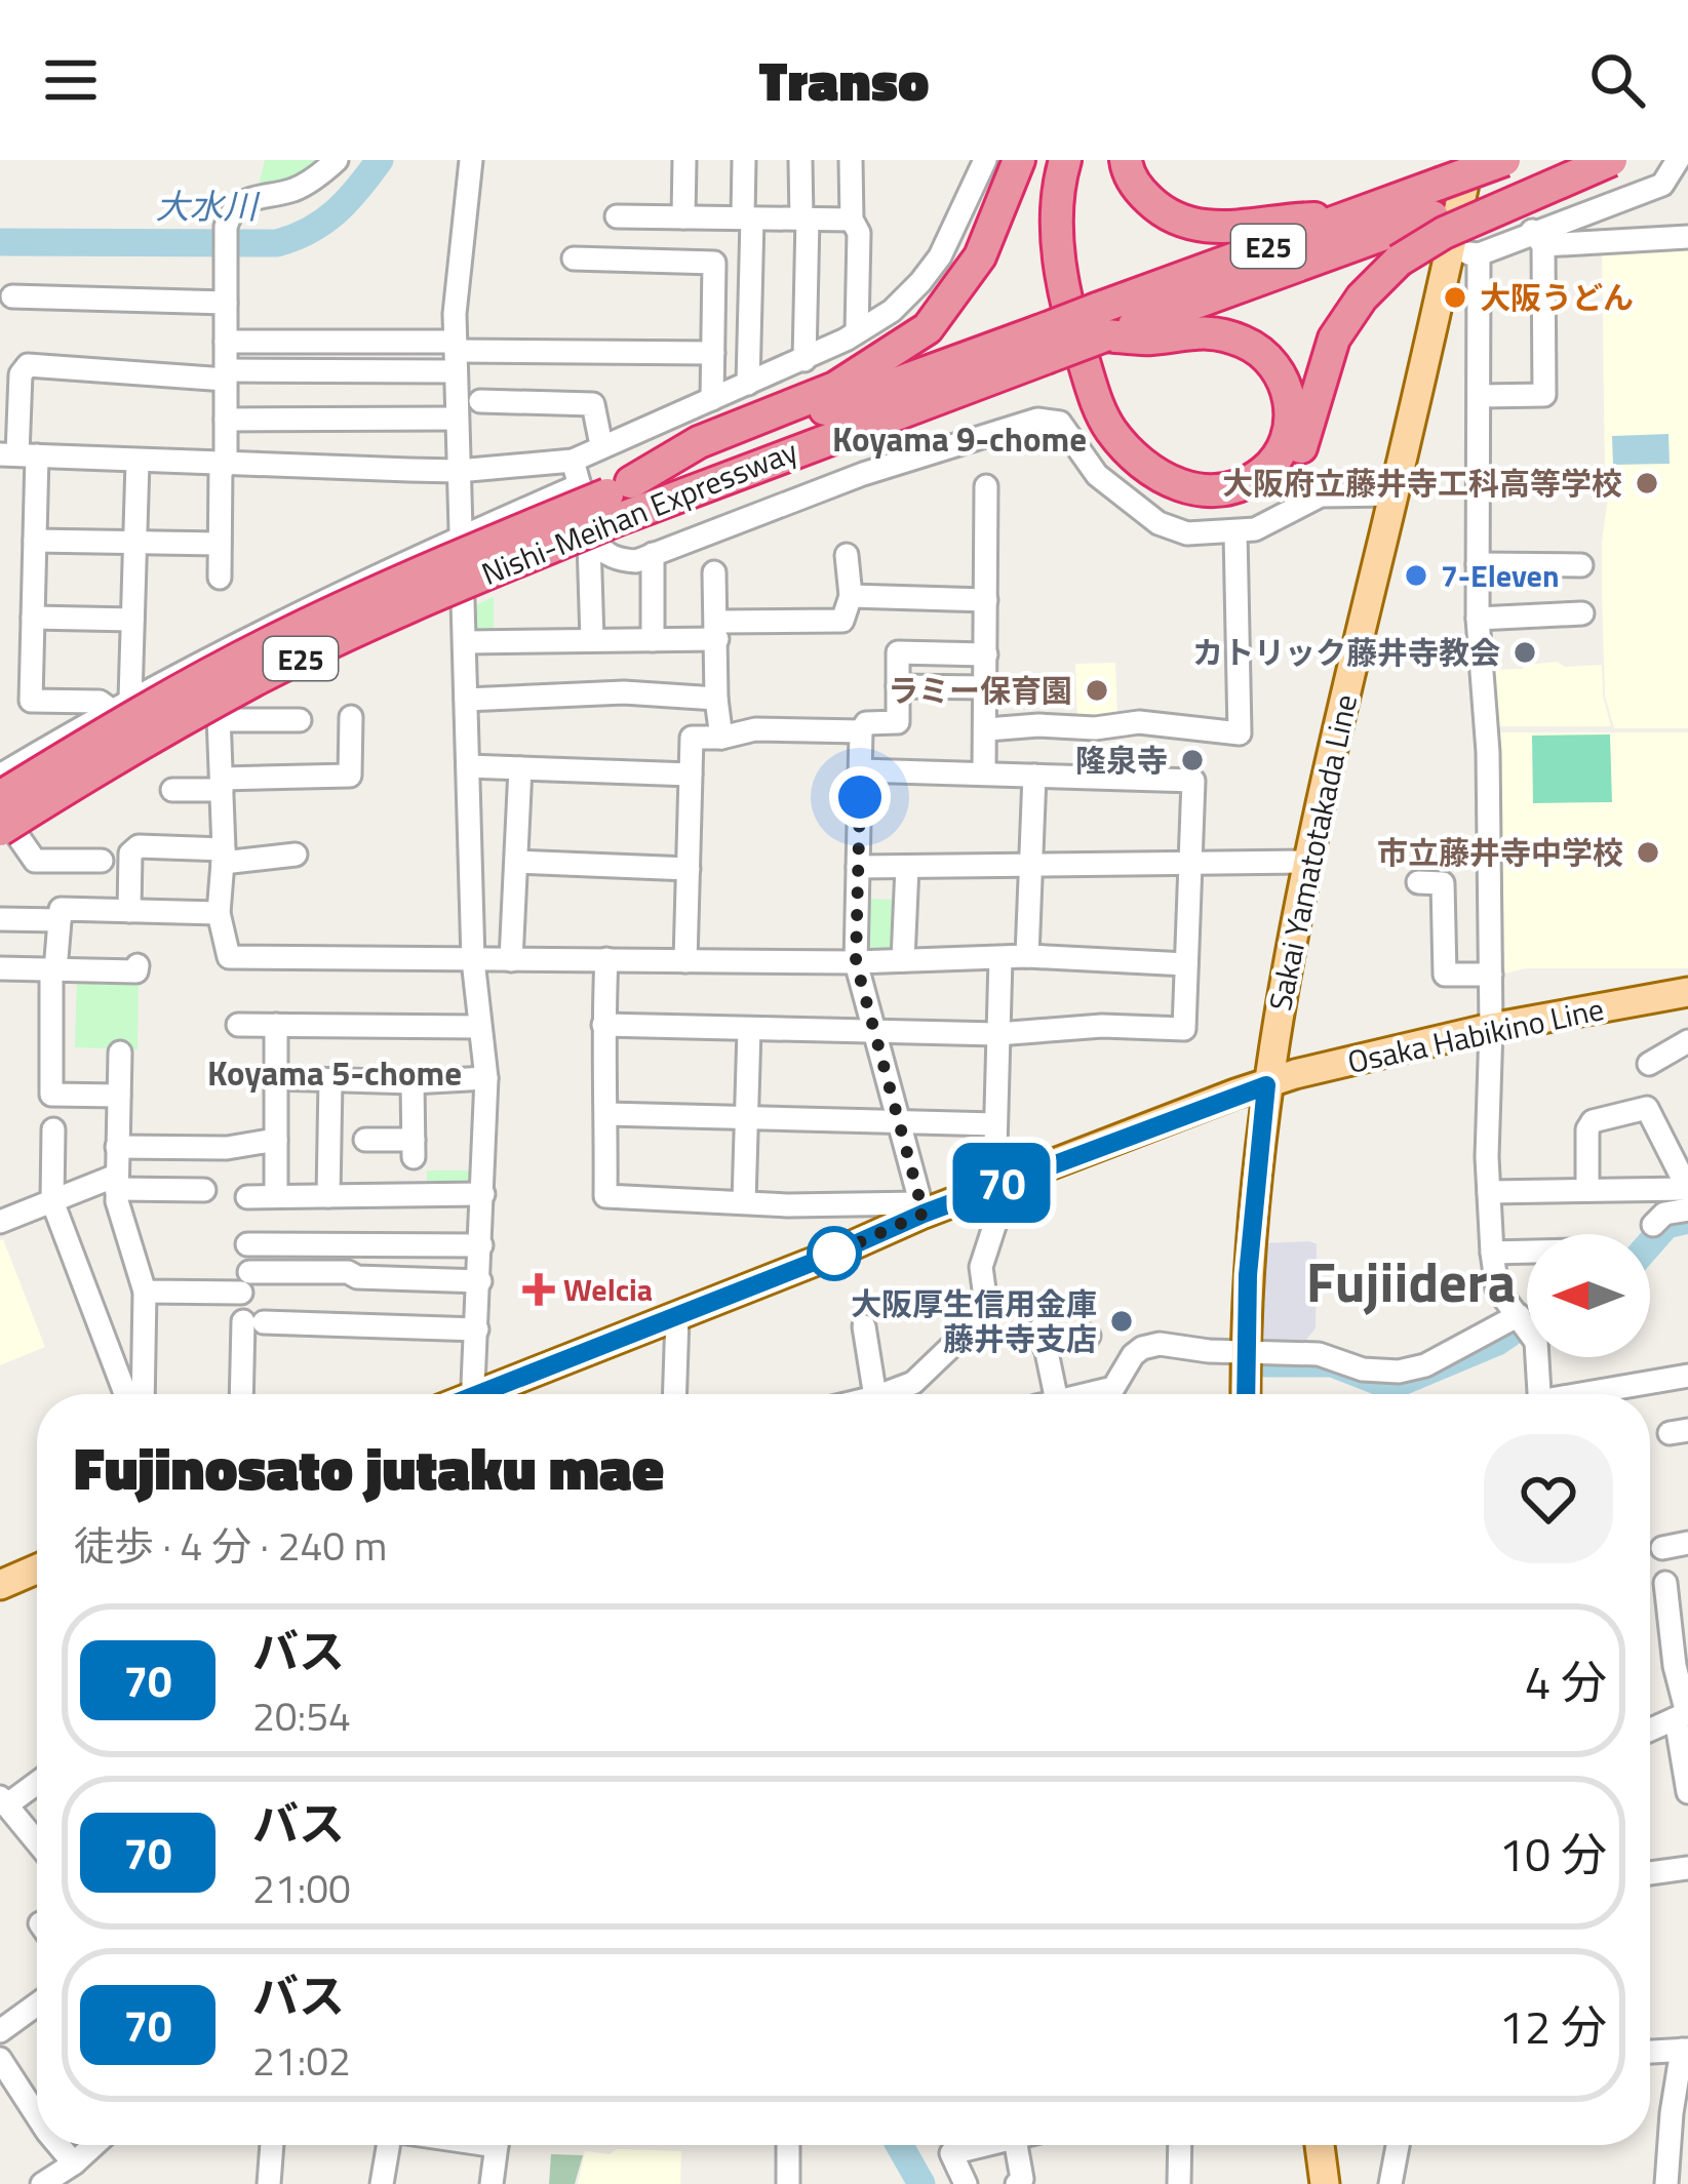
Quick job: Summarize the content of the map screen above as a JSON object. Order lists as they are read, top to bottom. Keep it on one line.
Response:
{"streets":{"highway":["E25","Nishi-Meihan Expressway"],"main road":["Sakai Yamatotakada Line","Osaka Habikino Line"]},"crossings":[["Sakai Yamatotakada Line","Osaka Habikino Line"]],"districts":["Koyama 9-chome","Koyama 5-chome","Fujiidera"],"water":["大水川"],"places":{"other":["大阪うどん","大阪府立藤井寺工科高等学校","7-Eleven","カトリック藤井寺教会","ラミー保育園","隆泉寺","市立藤井寺中学校","大阪厚生信用金庫 藤井寺支店"],"health":["Welcia"]},"lines":["bus line 70"],"north":"left","page":{"header":"Transo","on_map":"70","heading":["Fujinosato jutaku mae","徒歩 · 4 分 · 240 m"],"list":[{"mark":"70","name":"バス","note":"20:54","value":"4 分"},{"mark":"70","name":"バス","note":"21:00","value":"10 分"},{"mark":"70","name":"バス","note":"21:02","value":"12 分"}]}}
